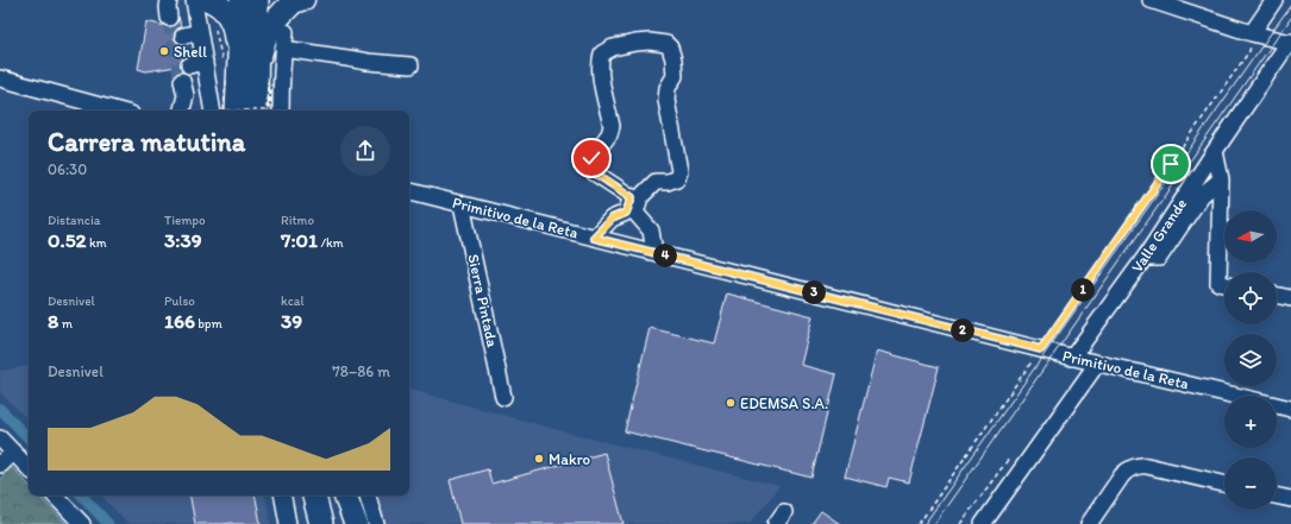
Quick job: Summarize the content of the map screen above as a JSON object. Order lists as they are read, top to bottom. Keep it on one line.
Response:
{"streets":{"street":["Primitivo de la Reta","Valle Grande","Sierra Pintada"]},"crossings":[["Primitivo de la Reta","Valle Grande"],["Primitivo de la Reta","Sierra Pintada"]],"places":["Shell","EDEMSA S.A.","Makro"],"north":"left","page":{"heading":["Carrera matutina","06:30"],"stats":[["Distancia","0.52 km"],["Tiempo","3:39"],["Ritmo","7:01 /km"],["Desnivel","8 m"],["Pulso","166 bpm"],["kcal","39"]],"map_buttons":["+","−"],"pins":["4","1","3","2"],"chart":["Desnivel","78–86 m"]}}
